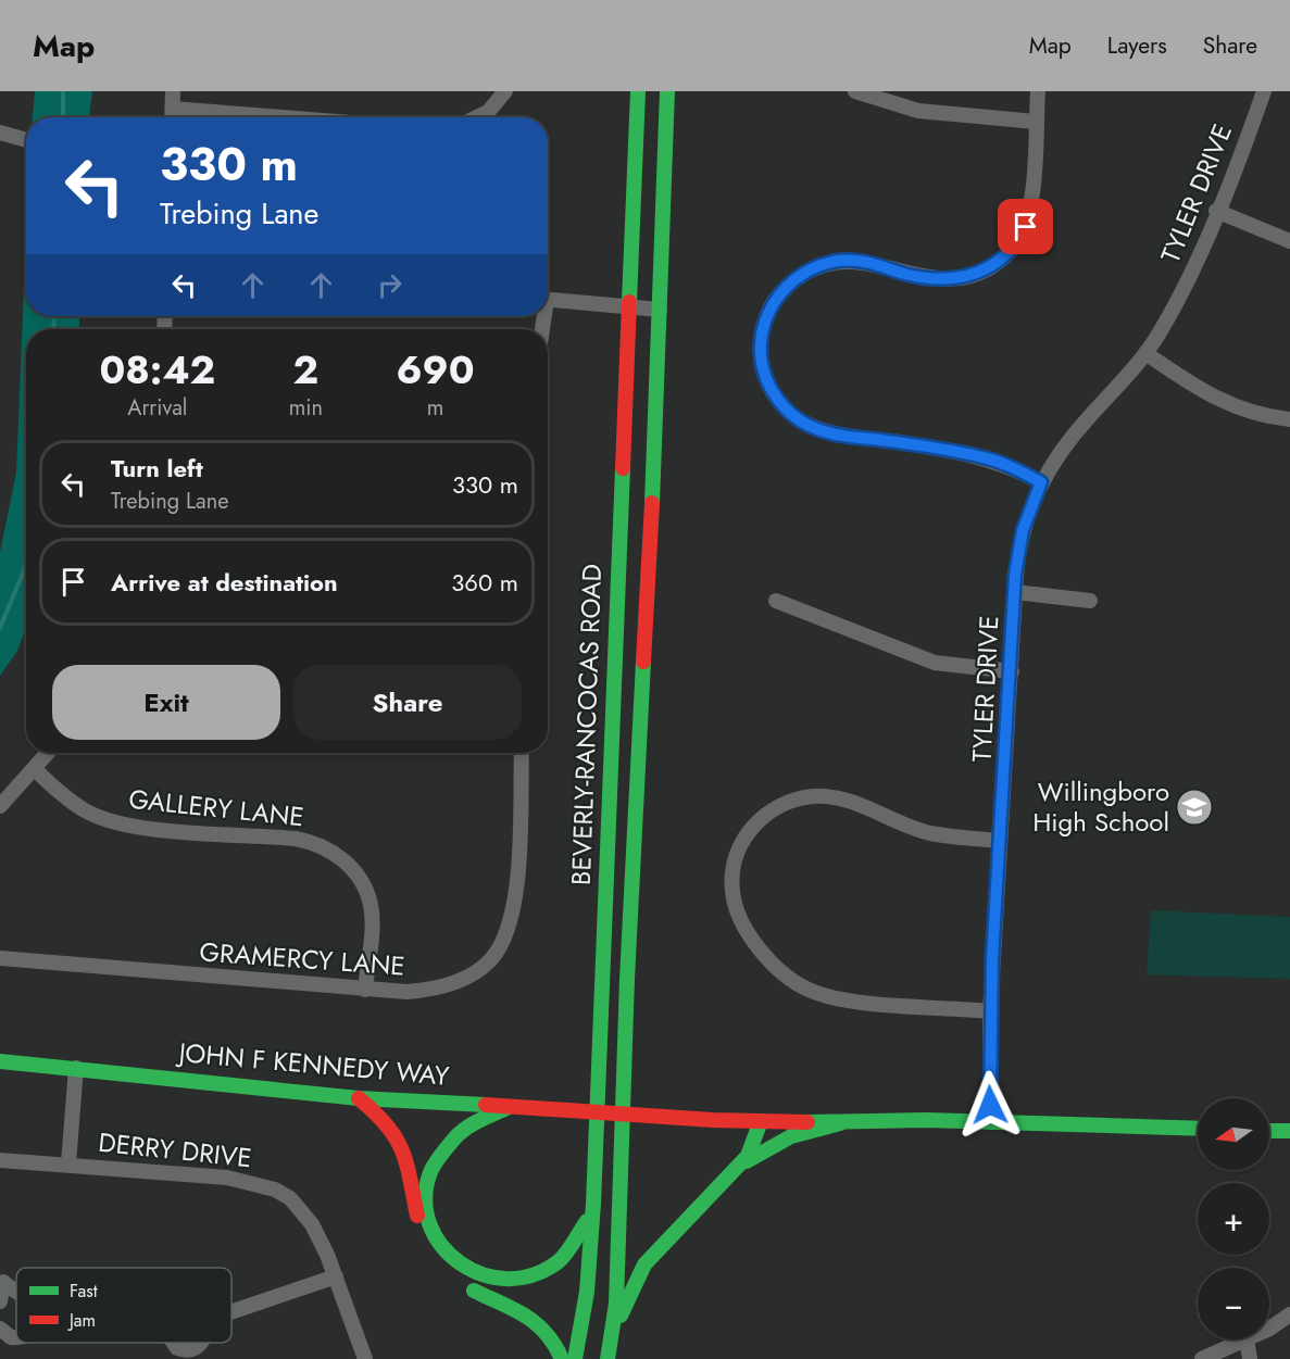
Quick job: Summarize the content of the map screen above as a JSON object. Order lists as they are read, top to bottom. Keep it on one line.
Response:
{"streets":{"main road":["BEVERLY-RANCOCAS ROAD","JOHN F KENNEDY WAY"],"street":["TYLER DRIVE","GALLERY LANE","GRAMERCY LANE","DERRY DRIVE"]},"crossings":[["BEVERLY-RANCOCAS ROAD","JOHN F KENNEDY WAY"],["GALLERY LANE","GRAMERCY LANE"]],"places":{"school or university":["Willingboro High School"]},"legend":["Fast","Jam"],"north":"left","page":{"header":"Map","nav":["Map","Layers","Share"],"turn":["330 m","Trebing Lane"],"eta":["08:42","Arrival","2","min","690","m"],"list":[{"name":"Turn left","note":"Trebing Lane","value":"330 m"},{"name":"Arrive at destination","value":"360 m"}],"buttons":["Exit","Share"],"map_buttons":["+","−"]}}
